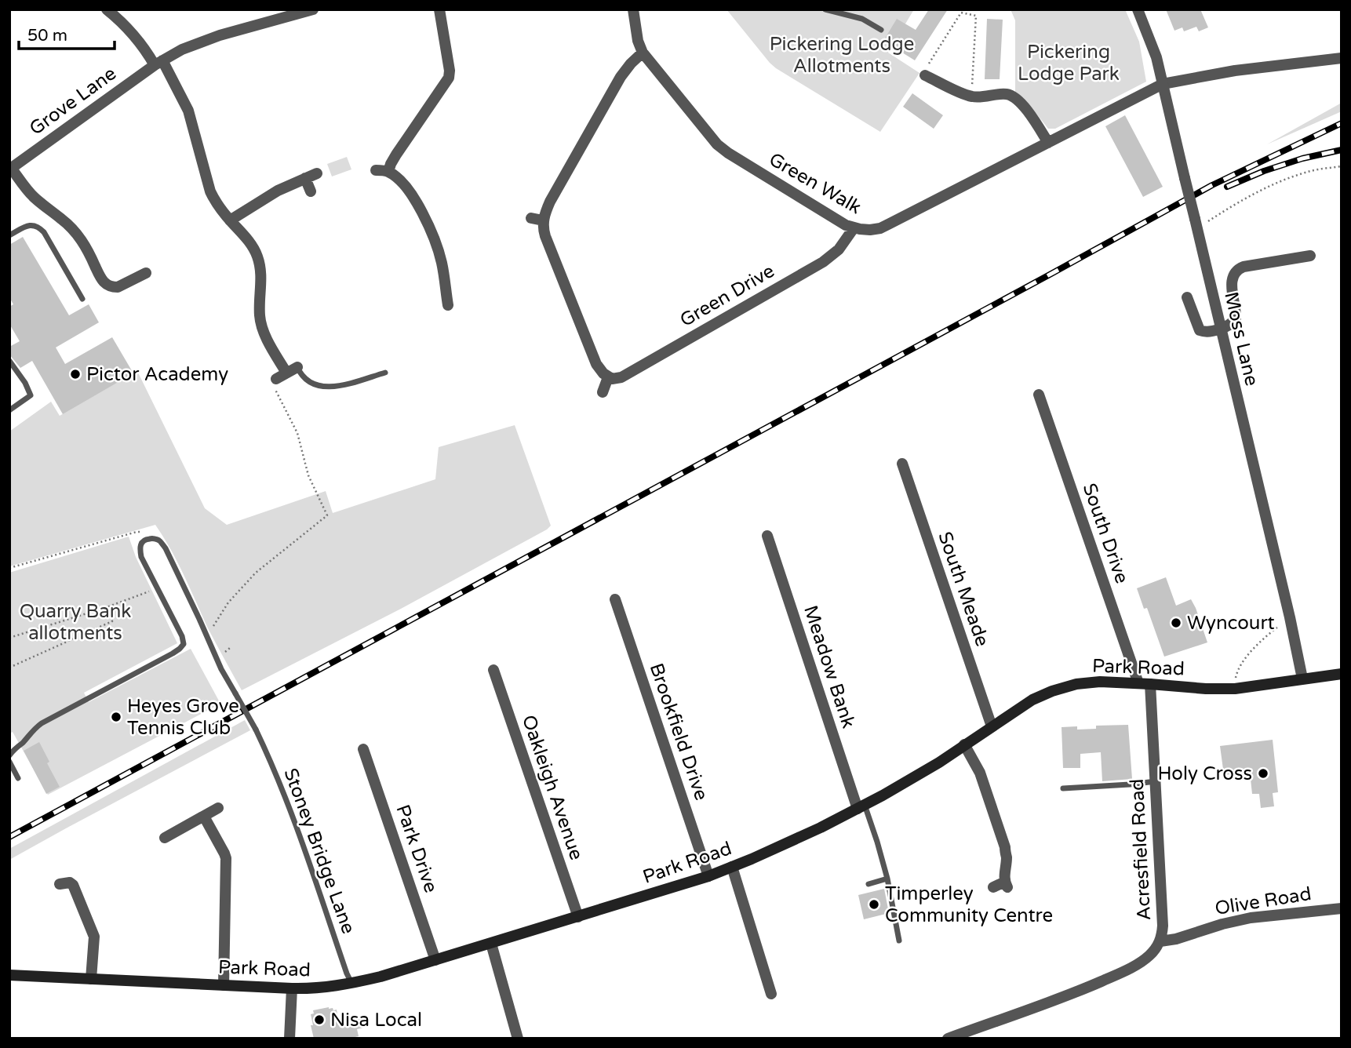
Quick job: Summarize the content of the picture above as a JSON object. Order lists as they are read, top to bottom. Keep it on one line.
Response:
{"streets":{"main road":["Park Road"],"street":["Grove Lane","Green Walk","Green Drive","Moss Lane","South Drive","South Meade","Meadow Bank","Brookfield Drive","Oakleigh Avenue","Park Drive","Acresfield Road","Olive Road"],"lane":["Stoney Bridge Lane"]},"crossings":[["Green Walk","Green Drive"],["Green Walk","Moss Lane"],["Moss Lane","Park Road"],["South Drive","Park Road"],["South Drive","Acresfield Road"],["South Meade","Park Road"],["Meadow Bank","Park Road"],["Park Road","Brookfield Drive"],["Park Road","Oakleigh Avenue"],["Park Road","Park Drive"],["Park Road","Acresfield Road"],["Park Road","Stoney Bridge Lane"],["Acresfield Road","Olive Road"]],"parks":["Pickering Lodge Allotments","Pickering Lodge Park","Quarry Bank allotments"],"places":["Pictor Academy","Wyncourt","Heyes Grove Tennis Club","Holy Cross","Timperley Community Centre","Nisa Local"],"scale_bar":"50 m"}
